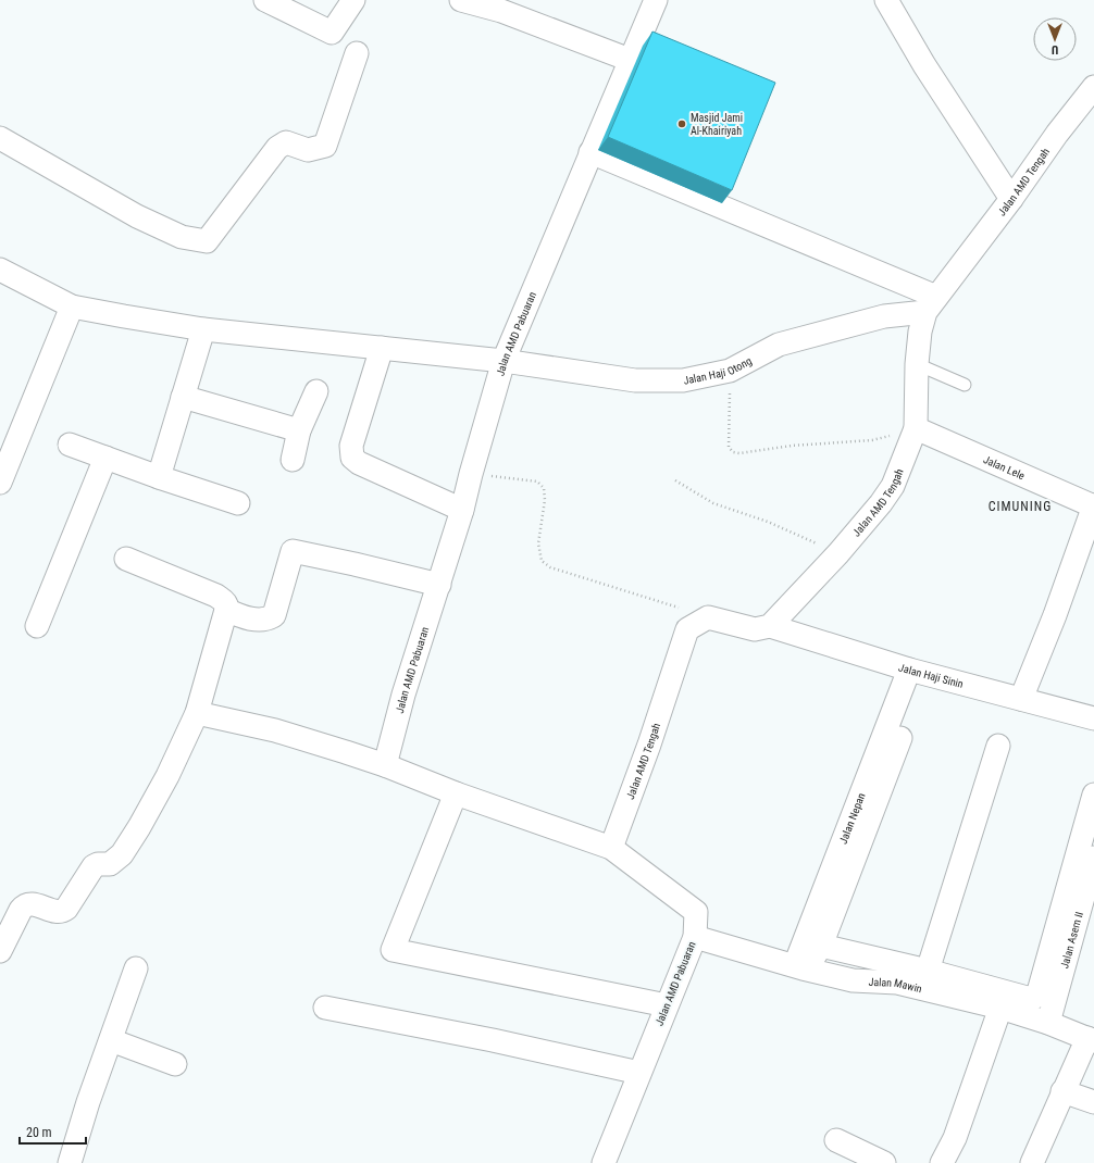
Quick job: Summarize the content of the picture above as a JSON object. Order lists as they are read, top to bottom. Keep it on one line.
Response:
{"streets":{"street":["Jalan AMD Tengah","Jalan AMD Pabuaran","Jalan Haji Otong","Jalan Lele","Jalan Haji Sinin","Jalan Nepan","Jalan Asem II","Jalan Mawin"]},"crossings":[["Jalan AMD Tengah","Jalan AMD Pabuaran"],["Jalan AMD Tengah","Jalan Haji Otong"],["Jalan AMD Tengah","Jalan Lele"],["Jalan AMD Tengah","Jalan Haji Sinin"],["Jalan AMD Pabuaran","Jalan Haji Otong"],["Jalan AMD Pabuaran","Jalan Mawin"],["Jalan Haji Sinin","Jalan Nepan"],["Jalan Nepan","Jalan Mawin"],["Jalan Asem II","Jalan Mawin"]],"districts":["CIMUNING"],"places":["Masjid Jami Al-Khairiyah"],"scale_bar":"20 m","north":"bottom"}
